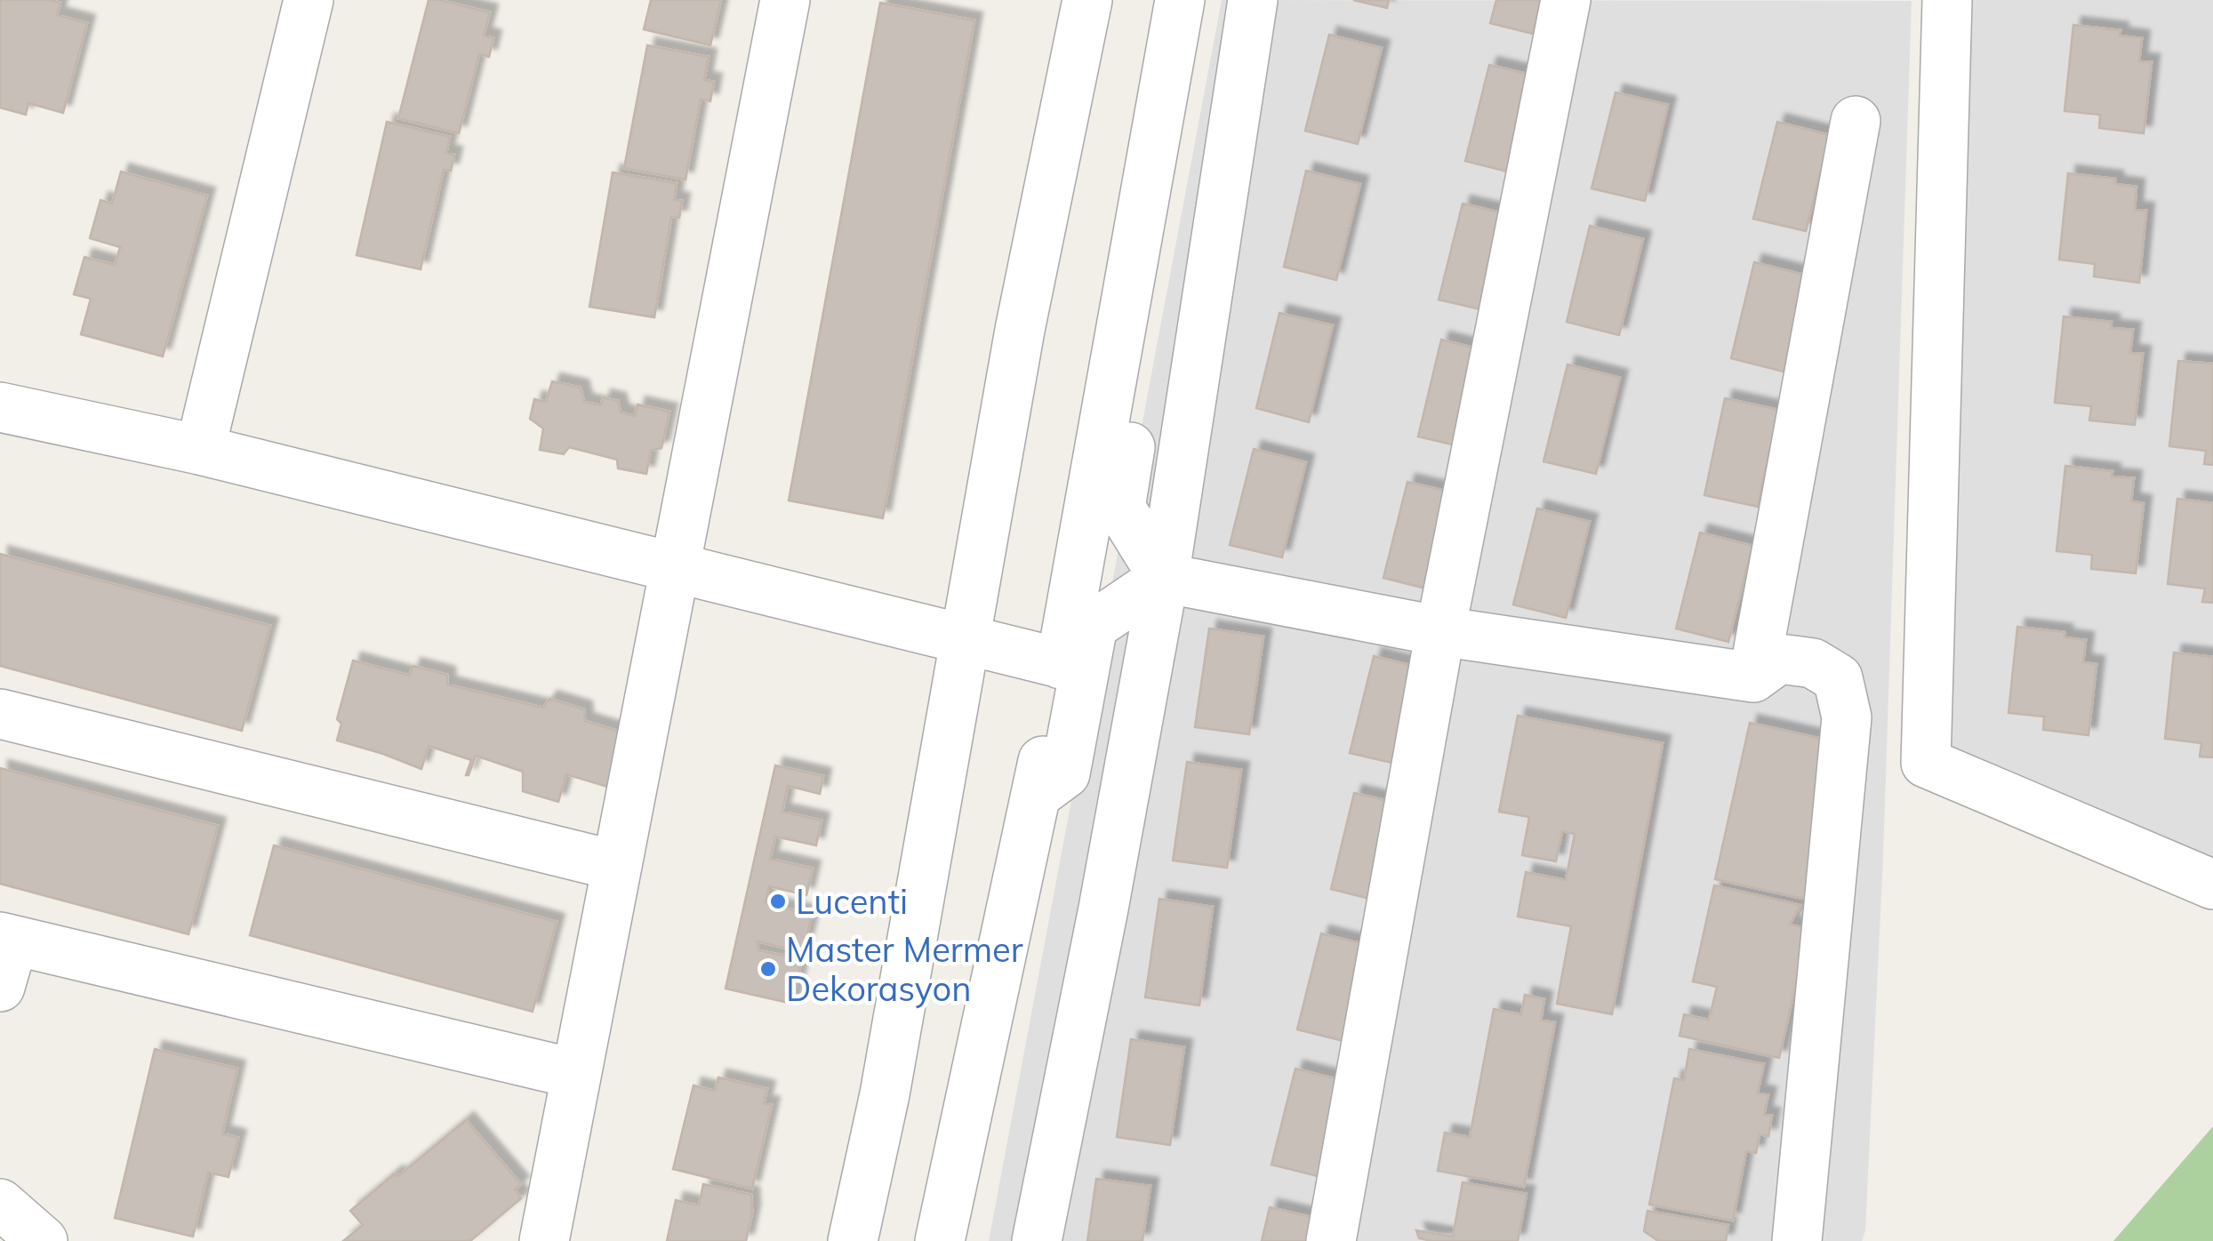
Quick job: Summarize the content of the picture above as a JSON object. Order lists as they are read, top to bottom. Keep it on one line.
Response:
{"places":["Lucenti","Master Mermer Dekorasyon"]}
